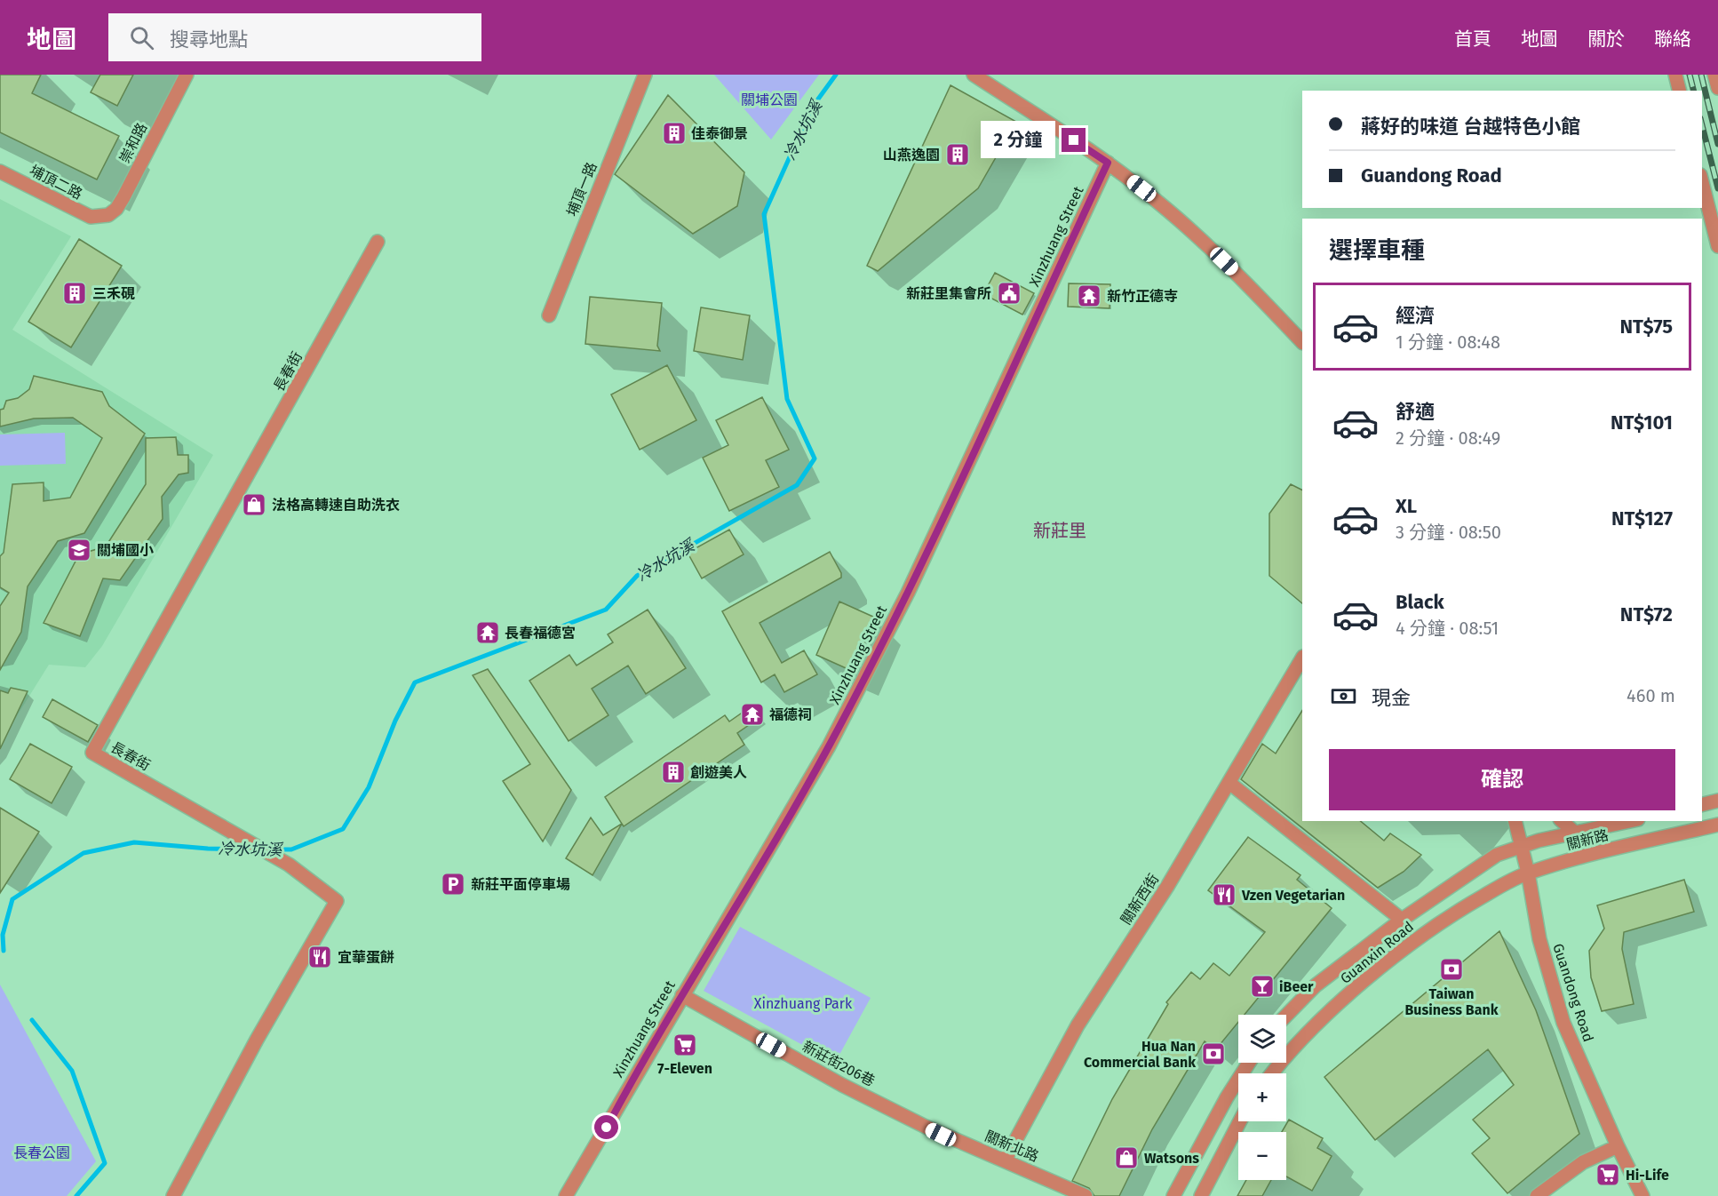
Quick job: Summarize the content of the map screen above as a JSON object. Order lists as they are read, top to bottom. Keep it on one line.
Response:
{"streets":{"street":["崇和路","埔頂二路","埔頂一路","Xinzhuang Street","長春街","關新路","關新西街","Guanxin Road","Guandong Road","新莊街206巷","關新北路"]},"crossings":[["崇和路","埔頂二路"],["Xinzhuang Street","新莊街206巷"],["關新路","Guanxin Road"],["關新路","Guandong Road"],["關新西街","關新北路"],["Guanxin Road","Guandong Road"],["新莊街206巷","關新北路"]],"districts":["新莊里"],"water":["冷水坑溪"],"parks":["關埔公園","Xinzhuang Park","長春公園"],"places":{"building":["佳泰御景","山燕逸園","三禾硯","創遊美人"],"public building":["新莊里集會所"],"temple":["新竹正德寺","長春福德宮","福德祠"],"shop":["法格高轉速自助洗衣","Watsons"],"school or university":["關埔國小"],"parking":["新莊平面停車場"],"restaurant":["Vzen Vegetarian","宜華蛋餅"],"bank":["Taiwan Business Bank","Hua Nan Commercial Bank"],"bar":["iBeer"],"supermarket":["7-Eleven","Hi-Life"]},"page":{"header":"地圖","search":"搜尋地點","nav":["首頁","地圖","關於","聯絡"],"banner":["蔣好的味道 台越特色小館","Guandong Road"],"bubble":"2 分鐘","heading":"選擇車種","list":[{"name":"經濟","note":"1 分鐘 · 08:48","value":"NT$75"},{"name":"舒適","note":"2 分鐘 · 08:49","value":"NT$101"},{"name":"XL","note":"3 分鐘 · 08:50","value":"NT$127"},{"name":"Black","note":"4 分鐘 · 08:51","value":"NT$72"}],"pay":["現金","460 m"],"buttons":"確認","map_buttons":["+","−"]}}
